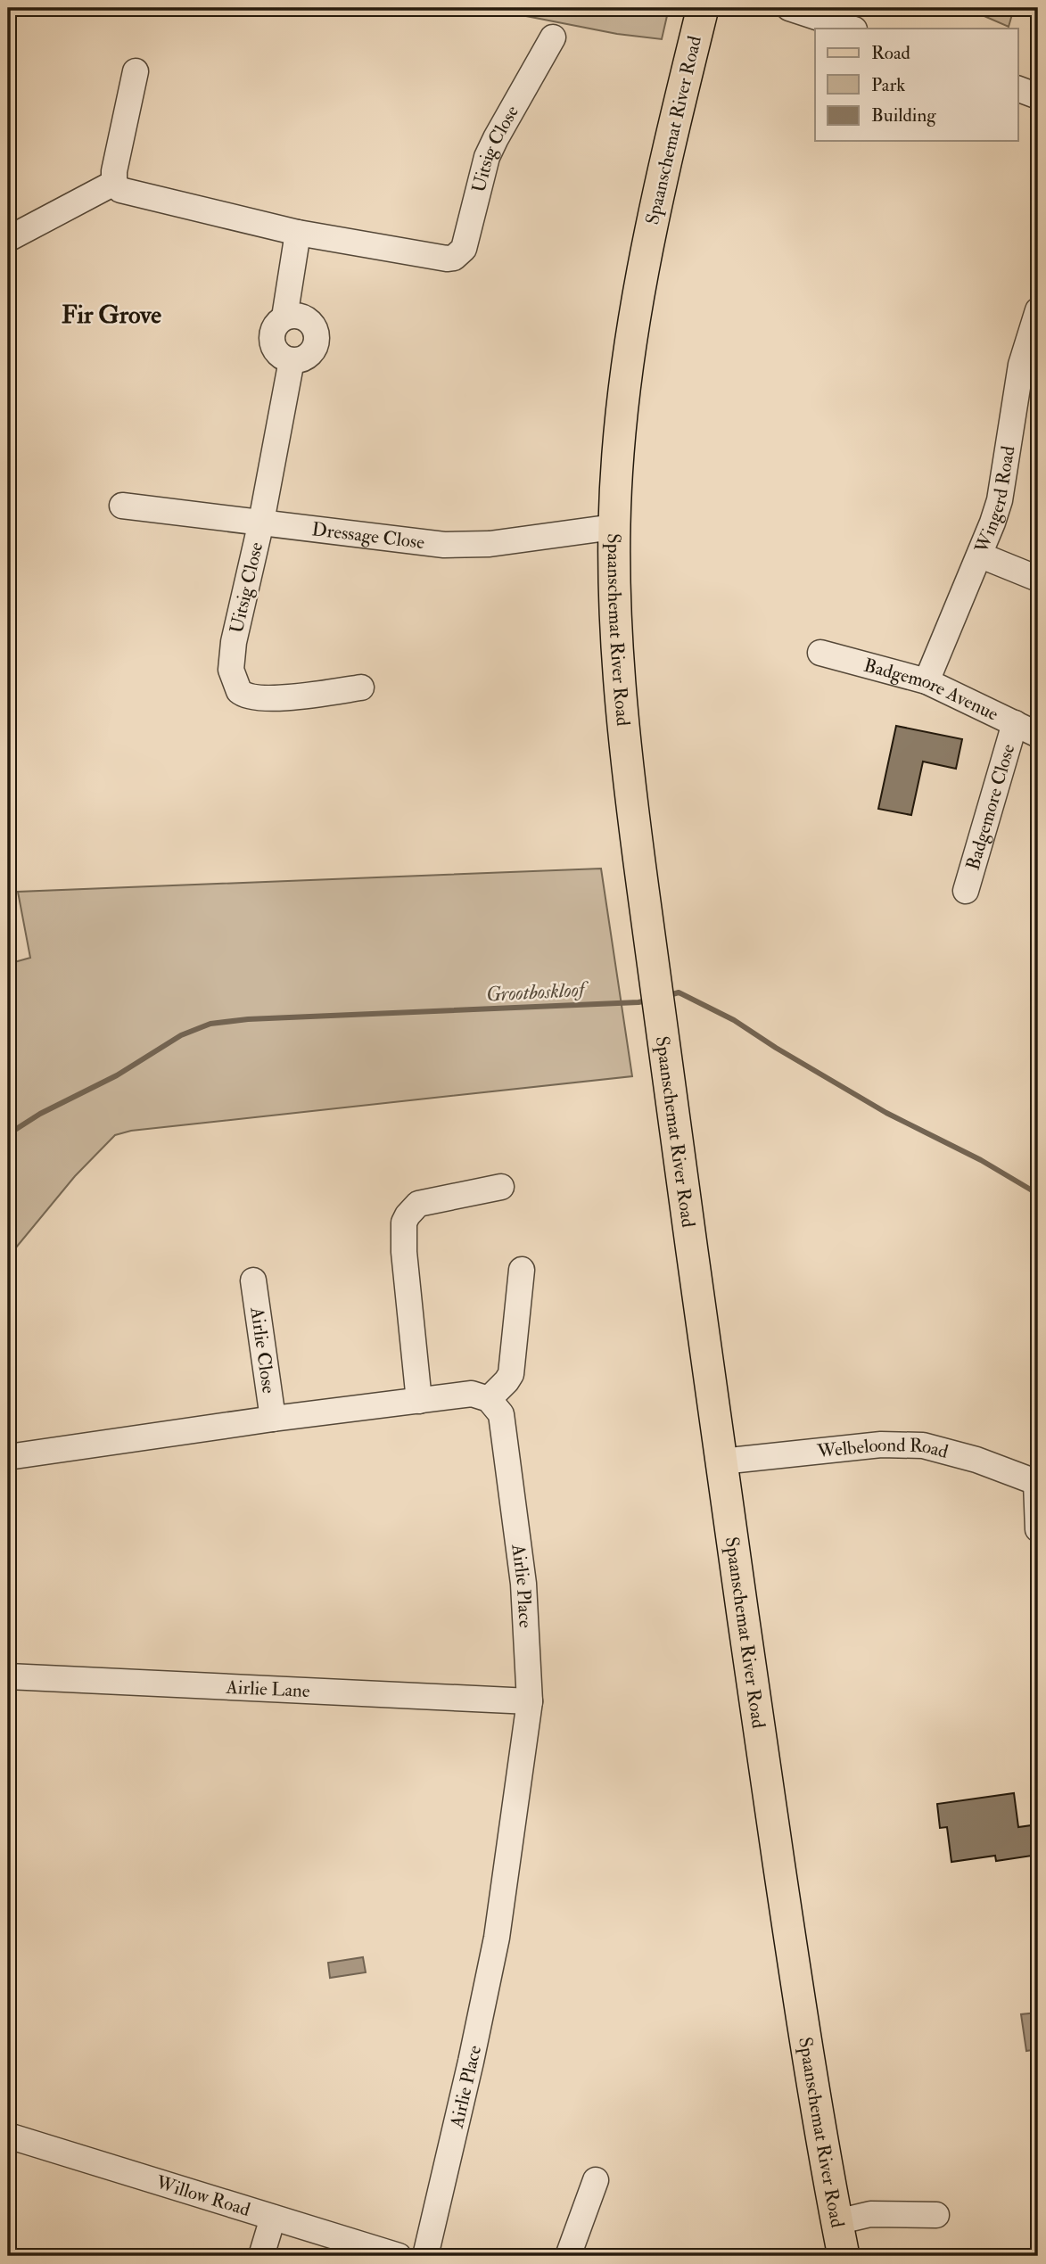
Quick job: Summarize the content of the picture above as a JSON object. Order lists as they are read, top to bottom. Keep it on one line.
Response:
{"streets":{"main road":["Spaanschemat River Road"],"street":["Uitsig Close","Wingerd Road","Dressage Close","Badgemore Avenue","Badgemore Close","Airlie Close","Welbeloond Road","Airlie Place","Airlie Lane","Willow Road"]},"crossings":[["Spaanschemat River Road","Dressage Close"],["Spaanschemat River Road","Welbeloond Road"],["Uitsig Close","Dressage Close"],["Wingerd Road","Badgemore Avenue"],["Badgemore Avenue","Badgemore Close"],["Airlie Place","Airlie Lane"]],"districts":["Fir Grove"],"water":["Grootboskloof"],"legend":["Road","Park","Building"]}
